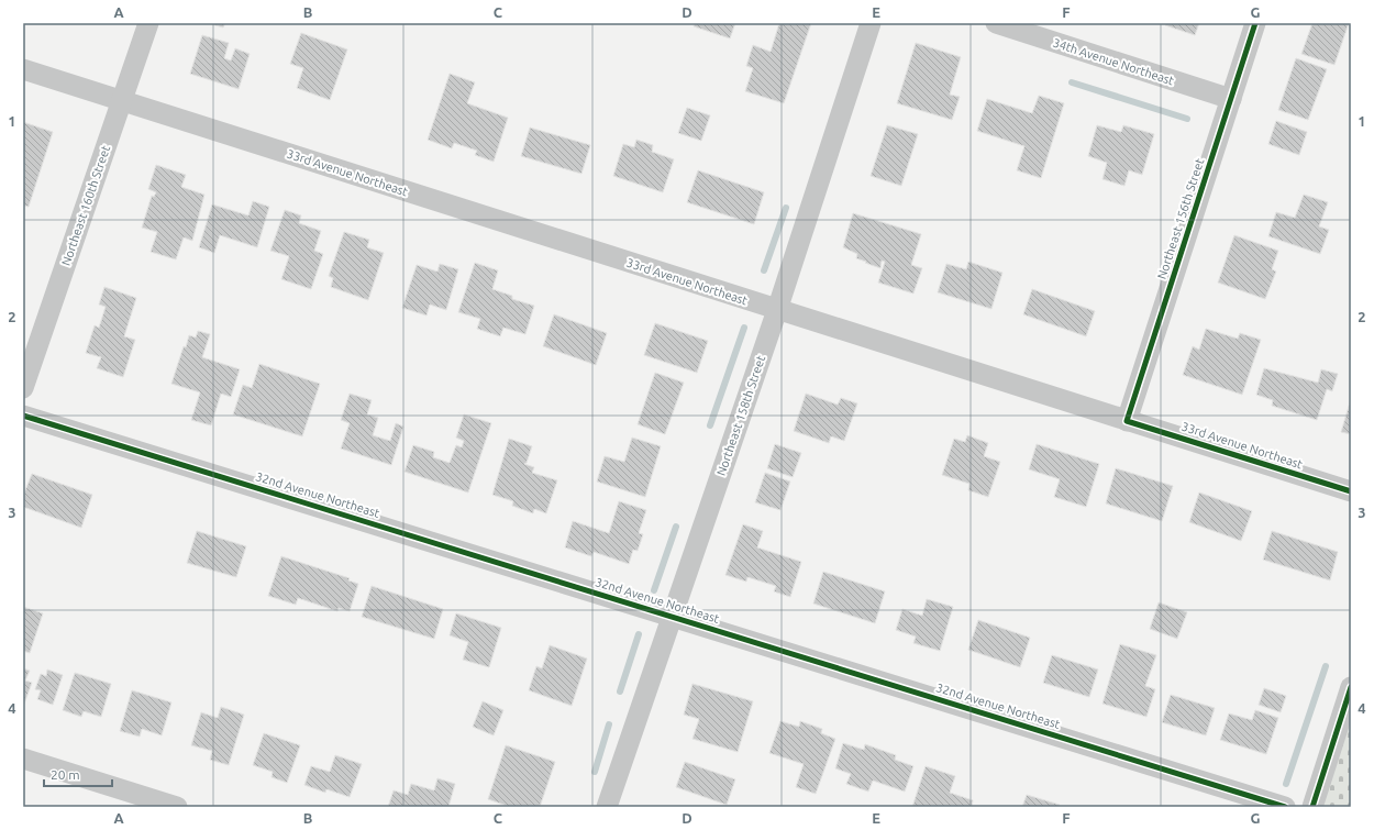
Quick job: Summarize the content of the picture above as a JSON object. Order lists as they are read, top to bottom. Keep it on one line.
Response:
{"streets":{"street":["34th Avenue Northeast","33rd Avenue Northeast","Northeast 160th Street","Northeast 156th Street","Northeast 158th Street","32nd Avenue Northeast"]},"crossings":[["34th Avenue Northeast","Northeast 156th Street"],["33rd Avenue Northeast","Northeast 160th Street"],["33rd Avenue Northeast","Northeast 156th Street"],["33rd Avenue Northeast","Northeast 158th Street"],["Northeast 158th Street","32nd Avenue Northeast"]],"scale_bar":"20 m","grid":{"columns":["A","B","C","D","E","F","G"],"rows":["1","2","3","4"]}}
